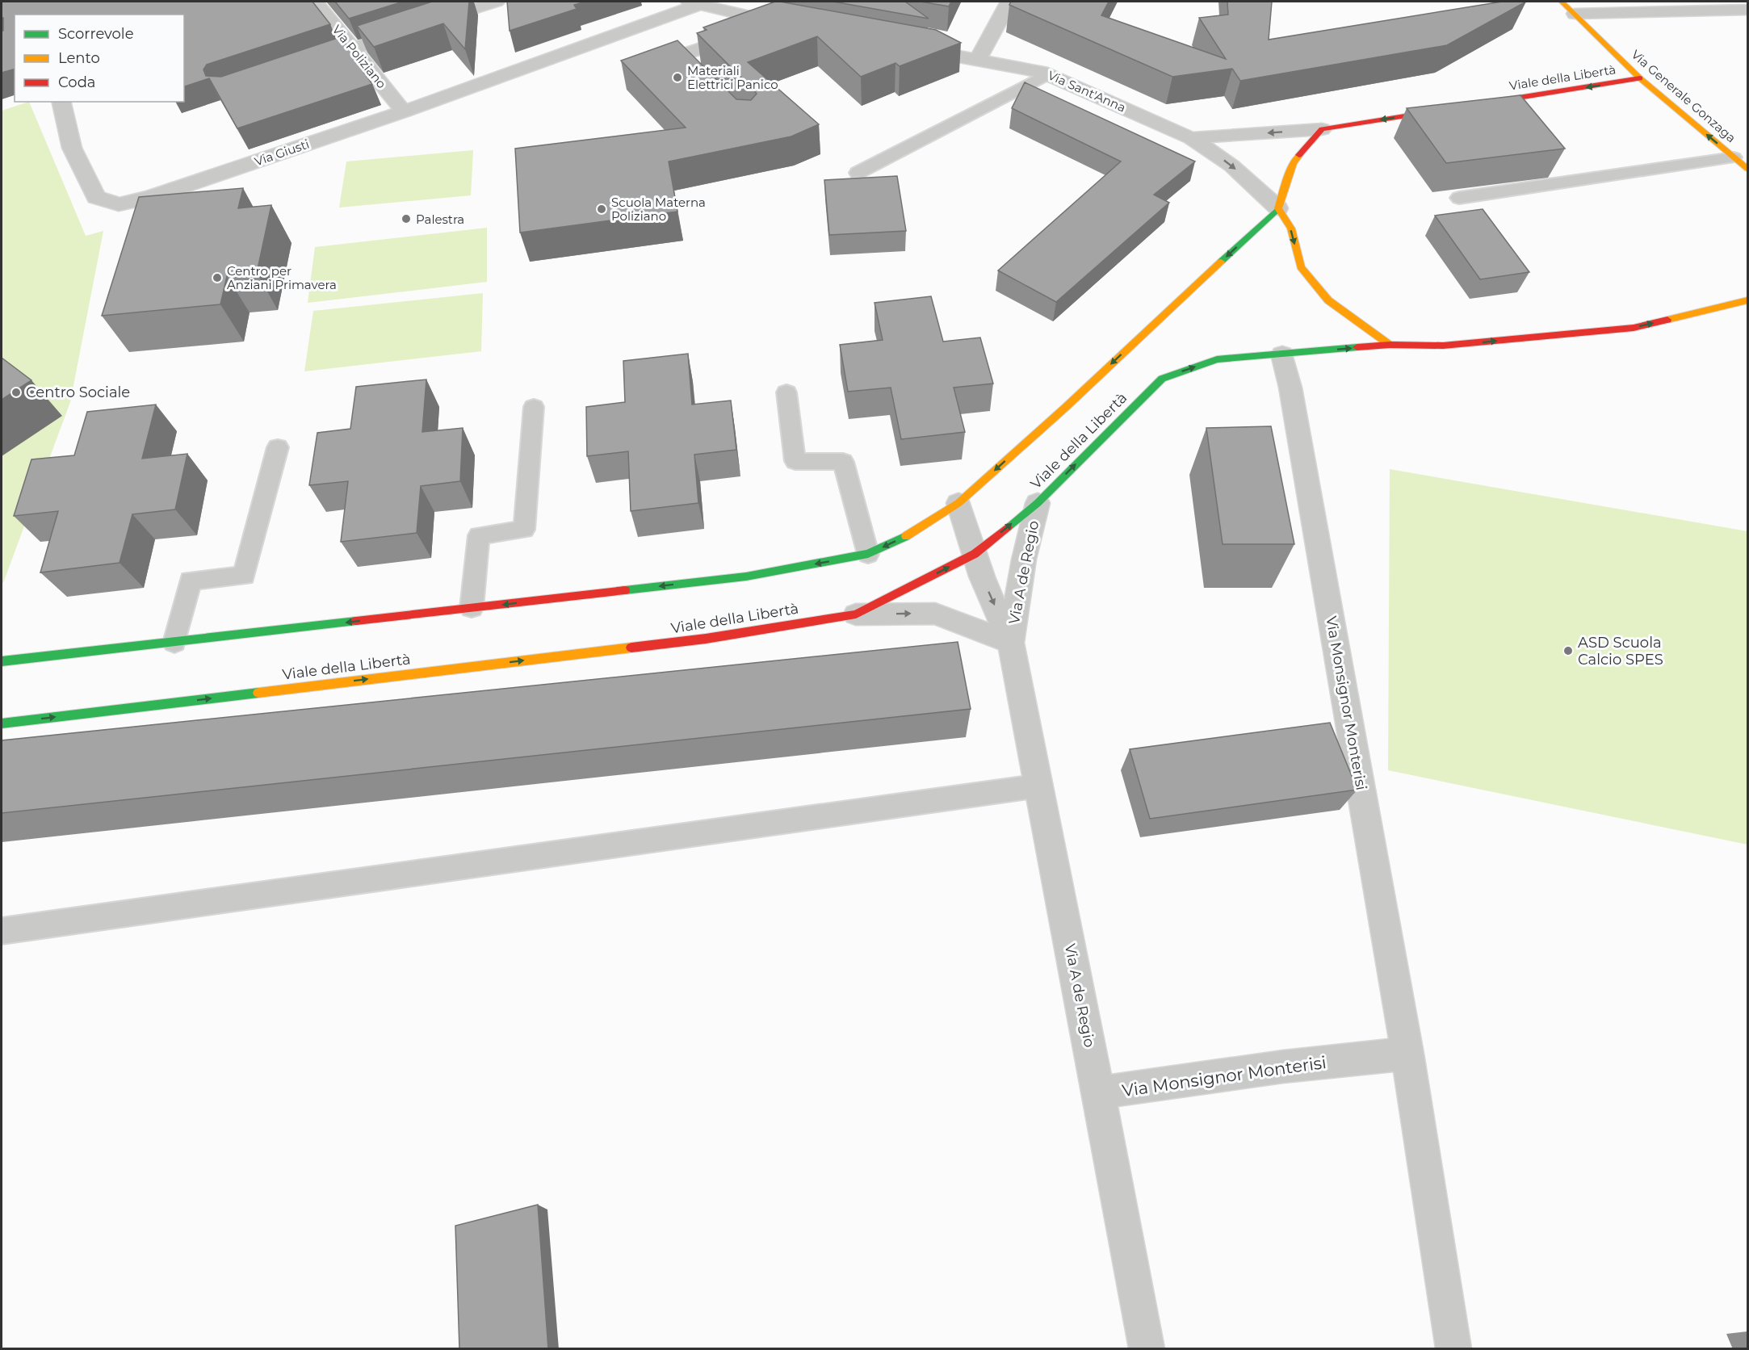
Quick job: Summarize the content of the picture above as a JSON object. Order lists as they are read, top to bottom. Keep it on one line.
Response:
{"streets":{"street":["Via Poliziano","Viale della Libertà","Via Sant'Anna","Via Generale Gonzaga","Via Giusti","Via A de Regio","Via Monsignor Monterisi"]},"crossings":[["Via Poliziano","Via Giusti"],["Viale della Libertà","Via Generale Gonzaga"],["Viale della Libertà","Via A de Regio"],["Viale della Libertà","Via Monsignor Monterisi"],["Via A de Regio","Via Monsignor Monterisi"]],"one_way":["Via Generale Gonzaga"],"places":["Materiali Elettrici Panico","Scuola Materna Poliziano","Palestra","Centro per Anziani Primavera","Centro Sociale","ASD Scuola Calcio SPES"],"legend":["Scorrevole","Lento","Coda"]}
